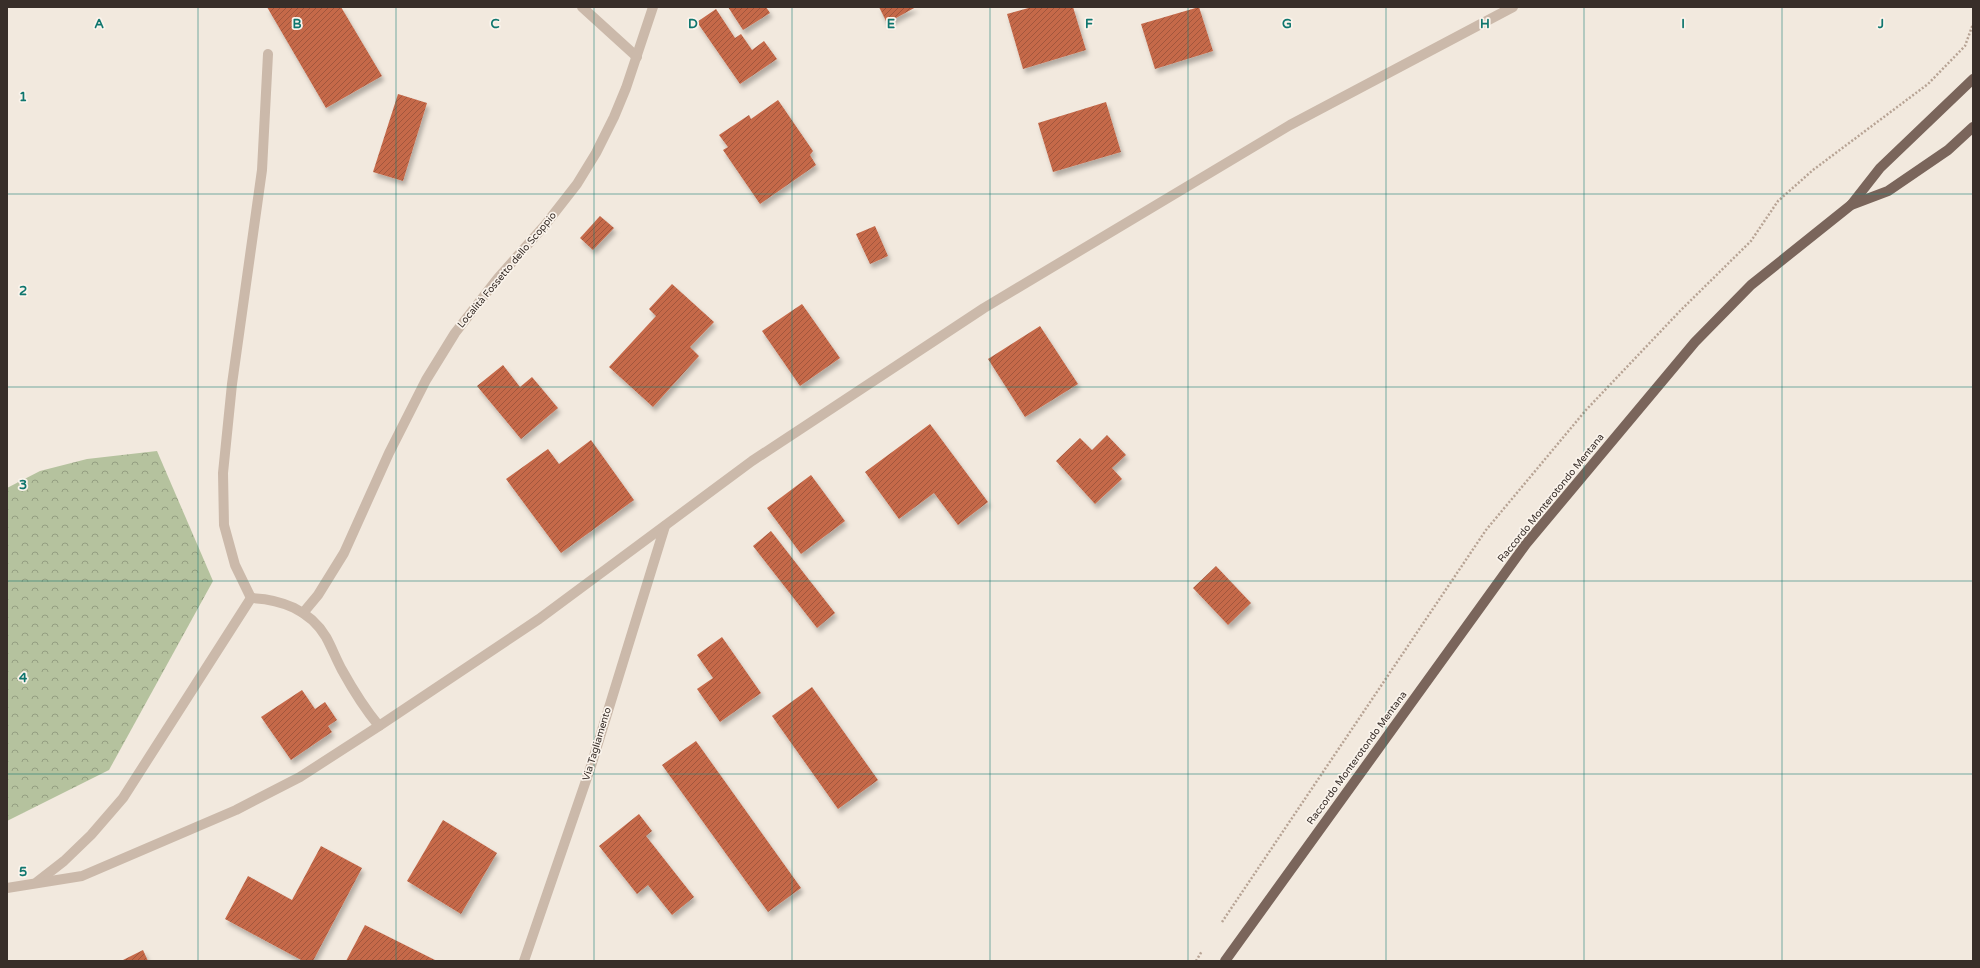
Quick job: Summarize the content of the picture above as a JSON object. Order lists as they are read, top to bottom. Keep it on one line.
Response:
{"streets":{"main road":["Raccordo Monterotondo Mentana"],"street":["Località Fossetto dello Scoppio","Via Tagliamento"]},"grid":{"columns":["A","B","C","D","E","F","G","H","I","J"],"rows":["1","2","3","4","5"]}}
